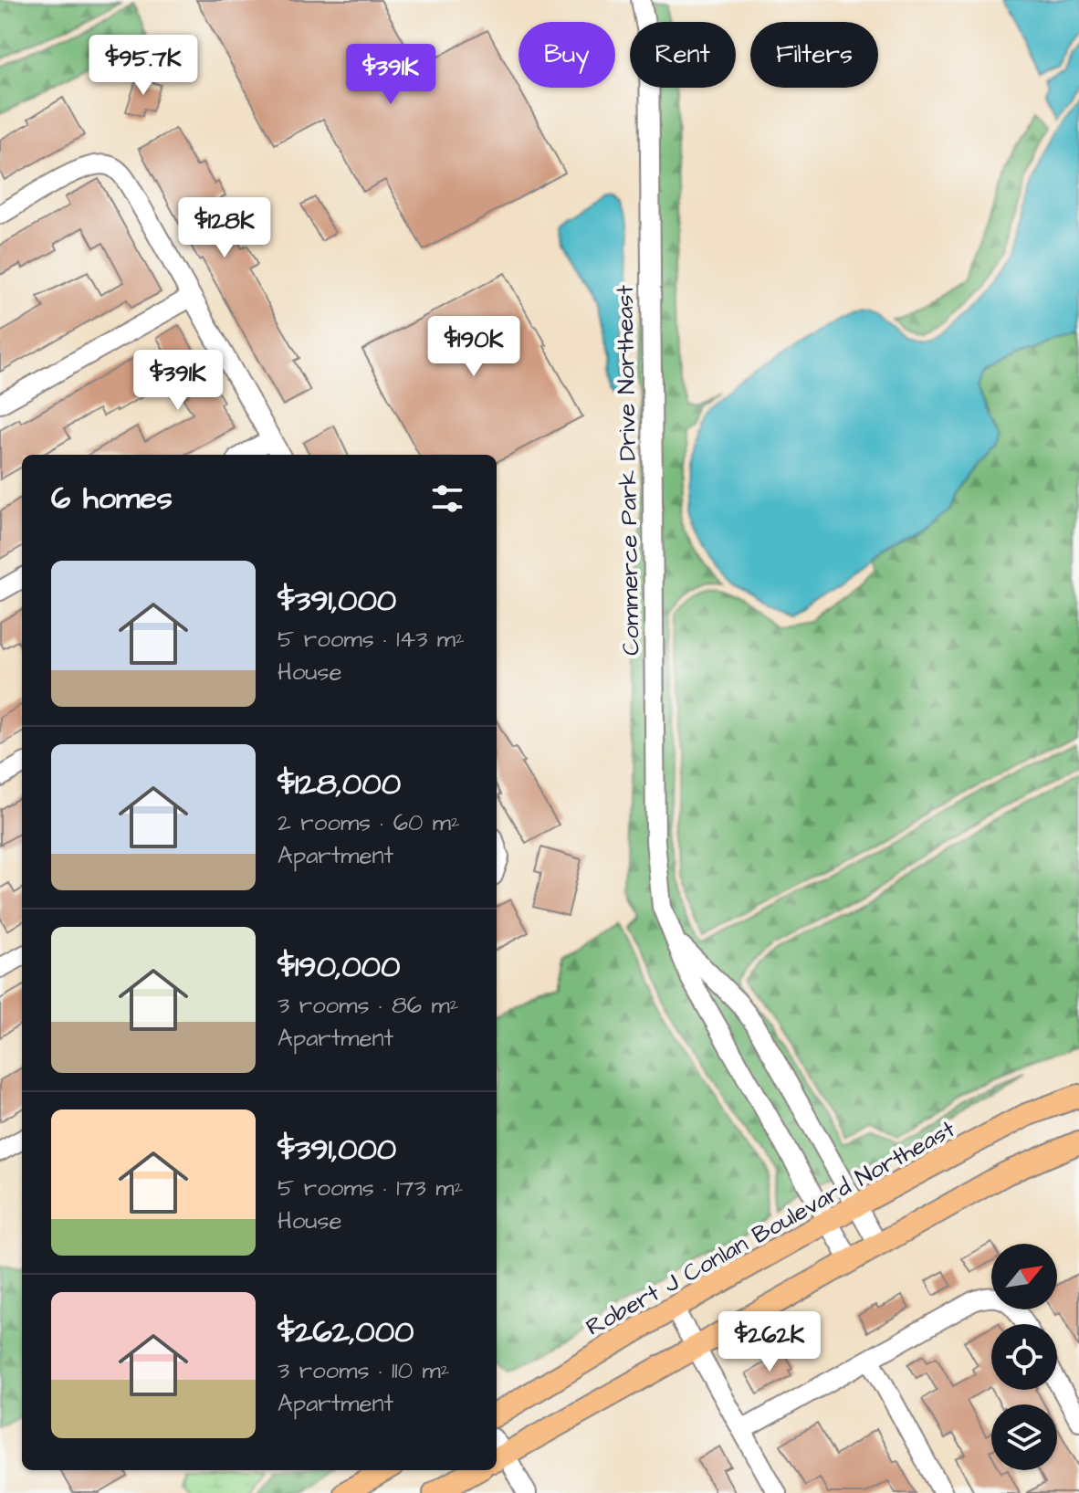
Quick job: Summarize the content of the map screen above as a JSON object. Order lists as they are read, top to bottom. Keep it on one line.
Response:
{"streets":{"main road":["Robert J Conlan Boulevard Northeast"],"street":["Commerce Park Drive Northeast"]},"crossings":[["Commerce Park Drive Northeast","Robert J Conlan Boulevard Northeast"]],"north":"top right","page":{"chip":["Buy","Rent","Filters"],"price":["$95.7K","$391K","$128K","$190K","$391K","$262K"],"heading":"6 homes","list":[{"name":"$391,000","note":"5 rooms · 143 m² · House"},{"name":"$128,000","note":"2 rooms · 60 m² · Apartment"},{"name":"$190,000","note":"3 rooms · 86 m² · Apartment"},{"name":"$391,000","note":"5 rooms · 173 m² · House"},{"name":"$262,000","note":"3 rooms · 110 m² · Apartment"}]}}
